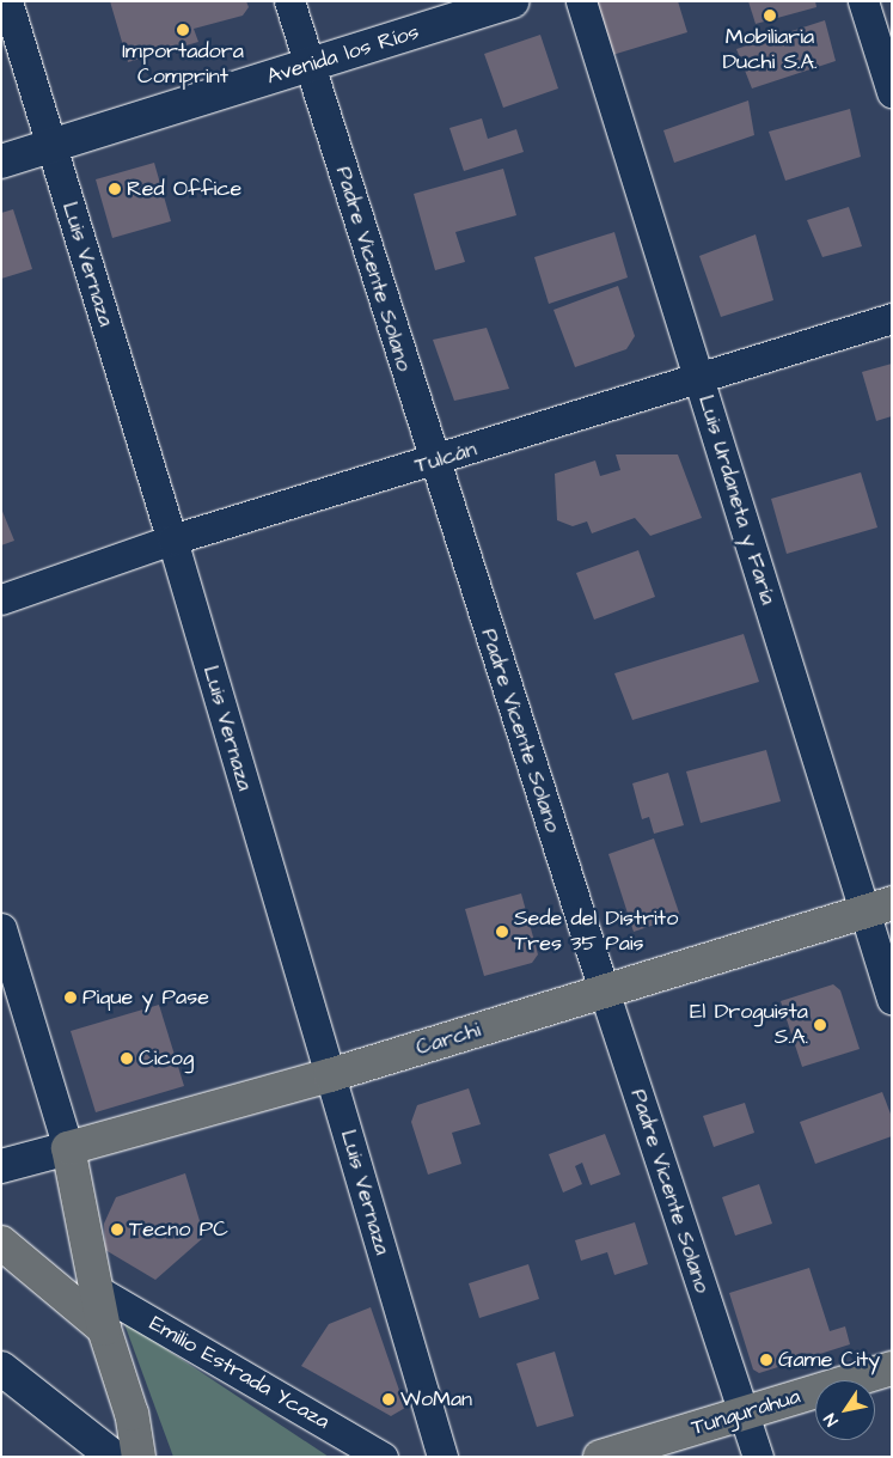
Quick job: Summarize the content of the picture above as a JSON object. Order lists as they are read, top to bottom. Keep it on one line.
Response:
{"streets":{"main road":["Avenida los Ríos","Carchi","Tungurahua"],"street":["Luis Vernaza","Padre Vicente Solano","Tulcán","Luis Urdaneta y Faría","Emilio Estrada Ycaza"]},"crossings":[["Avenida los Ríos","Luis Vernaza"],["Avenida los Ríos","Padre Vicente Solano"],["Luis Vernaza","Tulcán"],["Luis Vernaza","Carchi"],["Padre Vicente Solano","Tulcán"],["Padre Vicente Solano","Carchi"],["Padre Vicente Solano","Tungurahua"],["Tulcán","Luis Urdaneta y Faría"],["Luis Urdaneta y Faría","Carchi"]],"places":["Mobiliaria Duchi S.A.","Importadora Comprint","Red Office","Sede del Distrito Tres 35 Pais","Pique y Pase","El Droguista S.A.","Cicog","Tecno PC","Game City","WoMan"],"north":"bottom left"}
